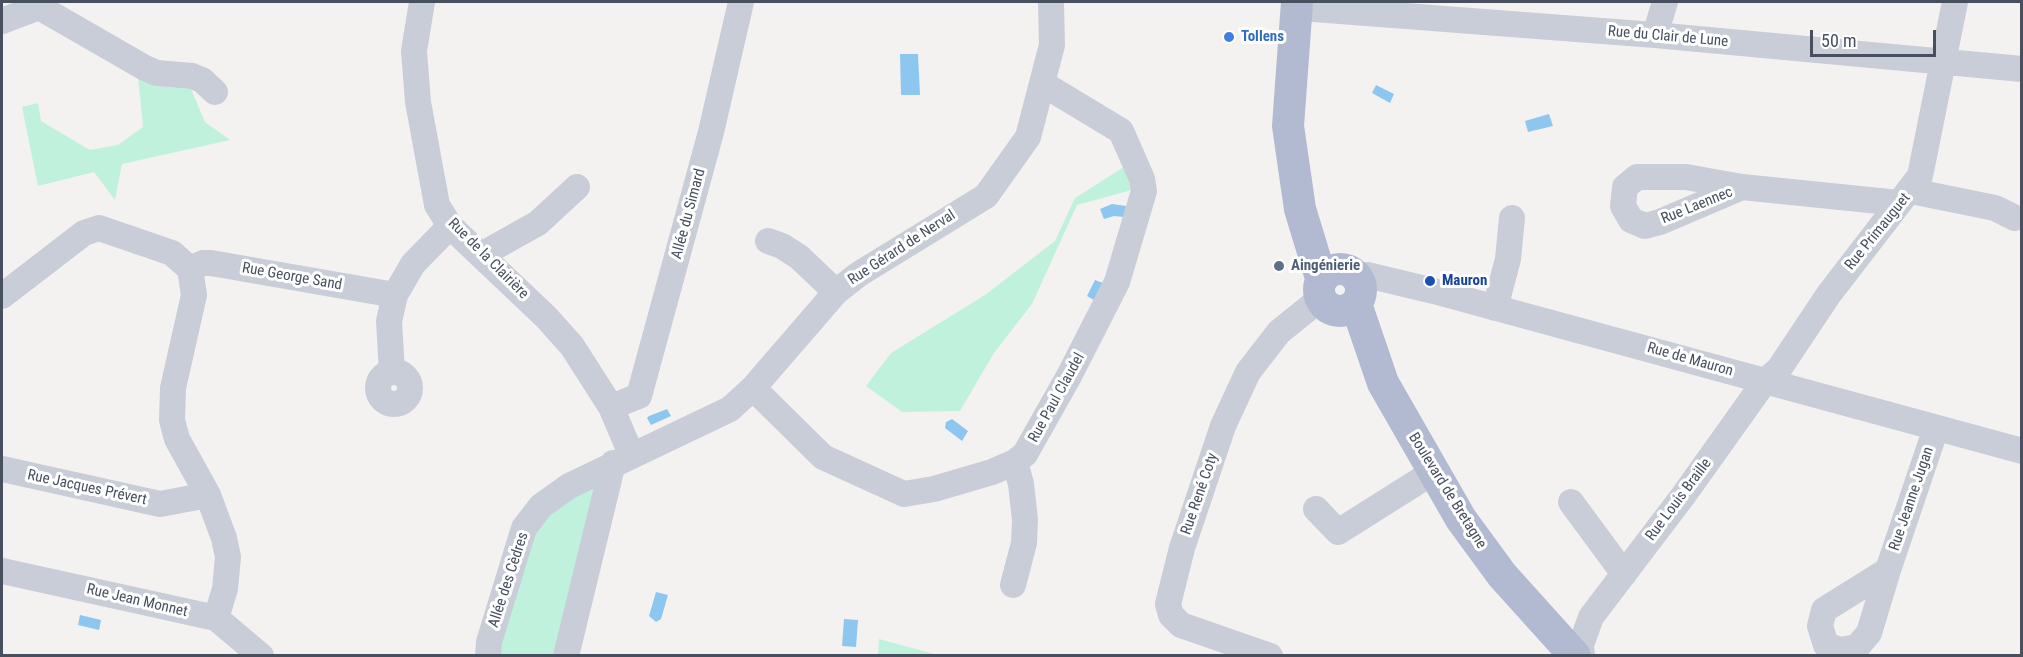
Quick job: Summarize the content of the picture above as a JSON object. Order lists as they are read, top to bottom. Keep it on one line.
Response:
{"streets":{"main road":["Boulevard de Bretagne"],"street":["Rue du Clair de Lune","Rue Laennec","Allée du Simard","Rue Primauguet","Rue Gérard de Nerval","Rue de la Clairière","Rue George Sand","Rue de Mauron","Rue Paul Claudel","Rue Jacques Prévert","Rue René Coty","Rue Jeanne Jugan","Rue Louis Braille","Allée des Cèdres","Rue Jean Monnet"]},"crossings":[["Rue du Clair de Lune","Rue Primauguet"],["Rue du Clair de Lune","Boulevard de Bretagne"],["Rue Laennec","Rue Primauguet"],["Allée du Simard","Rue de la Clairière"],["Rue Primauguet","Rue de Mauron"],["Rue Primauguet","Rue Louis Braille"],["Rue Gérard de Nerval","Rue de la Clairière"],["Rue Gérard de Nerval","Rue Paul Claudel"],["Rue Gérard de Nerval","Allée des Cèdres"],["Rue de la Clairière","Allée des Cèdres"],["Rue de Mauron","Boulevard de Bretagne"],["Rue de Mauron","Rue René Coty"],["Rue de Mauron","Rue Jeanne Jugan"],["Rue de Mauron","Rue Louis Braille"],["Boulevard de Bretagne","Rue René Coty"]],"places":["Tollens","Aingénierie","Mauron"],"scale_bar":"50 m"}
